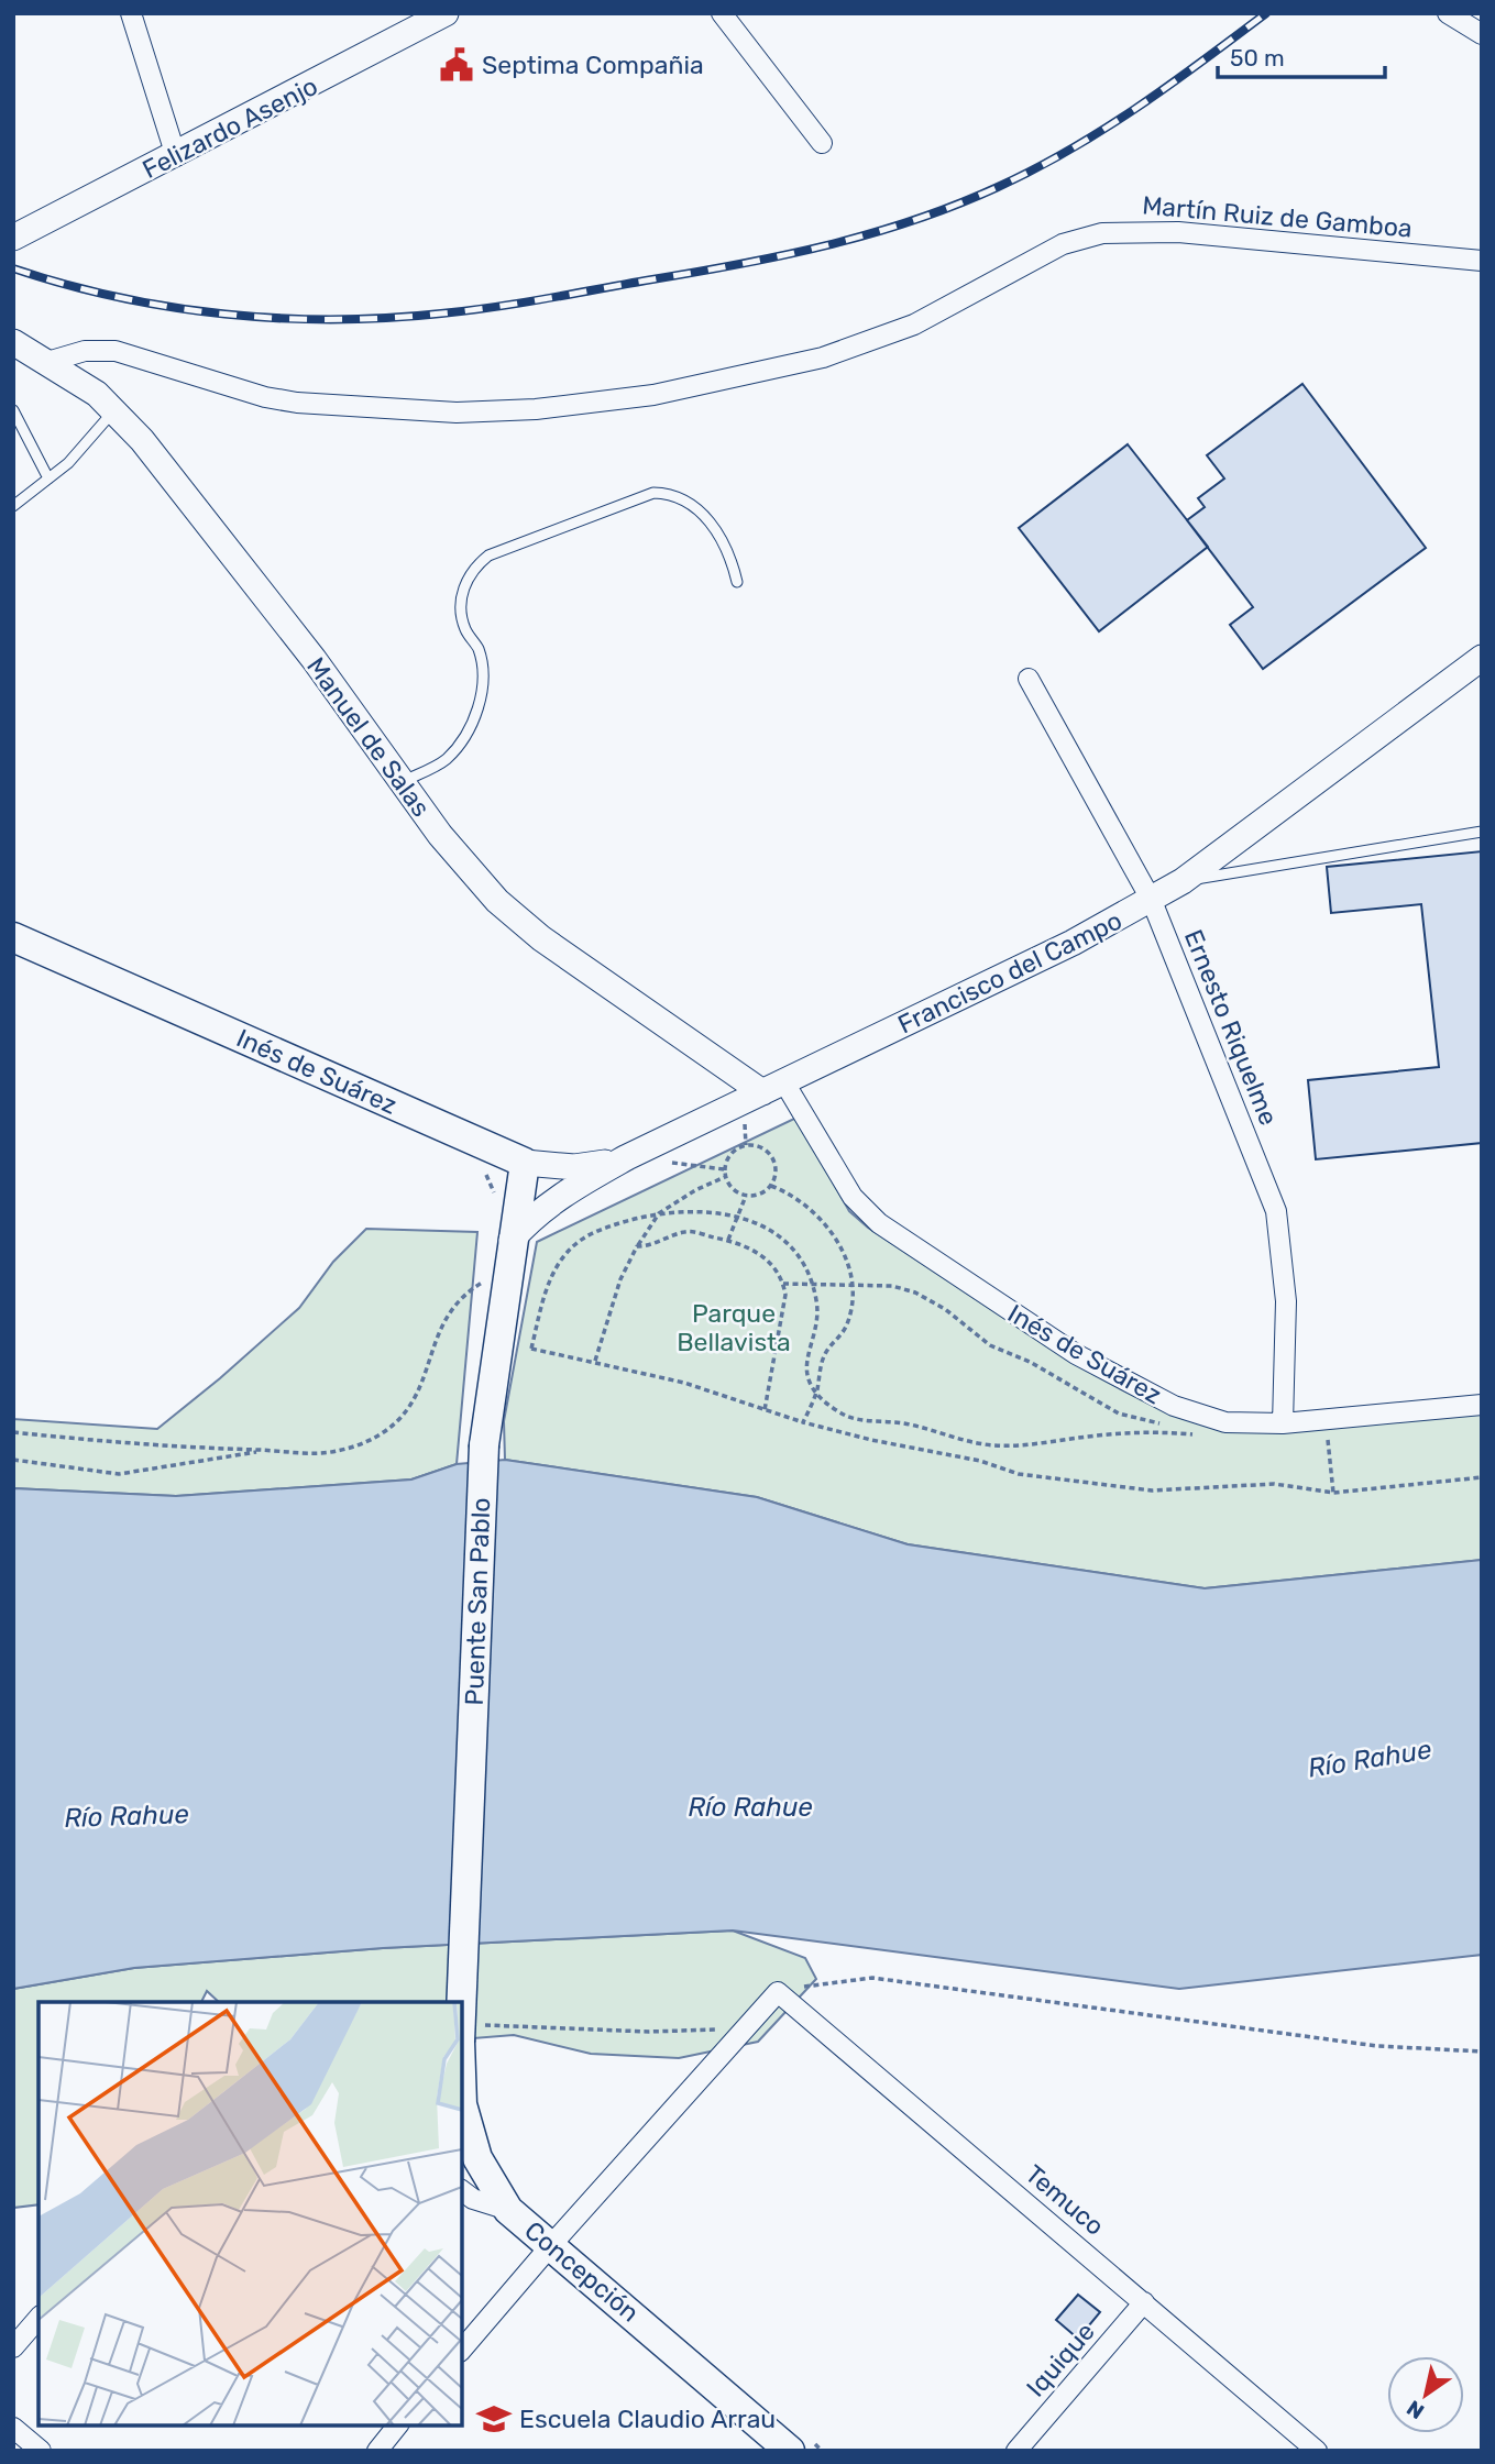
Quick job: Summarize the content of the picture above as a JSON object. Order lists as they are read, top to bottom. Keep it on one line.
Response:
{"streets":{"main road":["Inés de Suárez","Puente San Pablo","Concepción"],"street":["Felizardo Asenjo","Martín Ruiz de Gamboa","Manuel de Salas","Francisco del Campo","Ernesto Riquelme","Temuco","Iquique"]},"crossings":[["Martín Ruiz de Gamboa","Manuel de Salas"],["Manuel de Salas","Francisco del Campo"],["Manuel de Salas","Inés de Suárez"],["Francisco del Campo","Ernesto Riquelme"],["Francisco del Campo","Inés de Suárez"],["Francisco del Campo","Puente San Pablo"],["Ernesto Riquelme","Inés de Suárez"],["Inés de Suárez","Puente San Pablo"],["Puente San Pablo","Concepción"],["Temuco","Iquique"]],"water":["Río Rahue"],"parks":["Parque Bellavista"],"places":{"public building":["Septima Compañia"],"school or university":["Escuela Claudio Arrau"]},"scale_bar":"50 m","north":"bottom left"}
